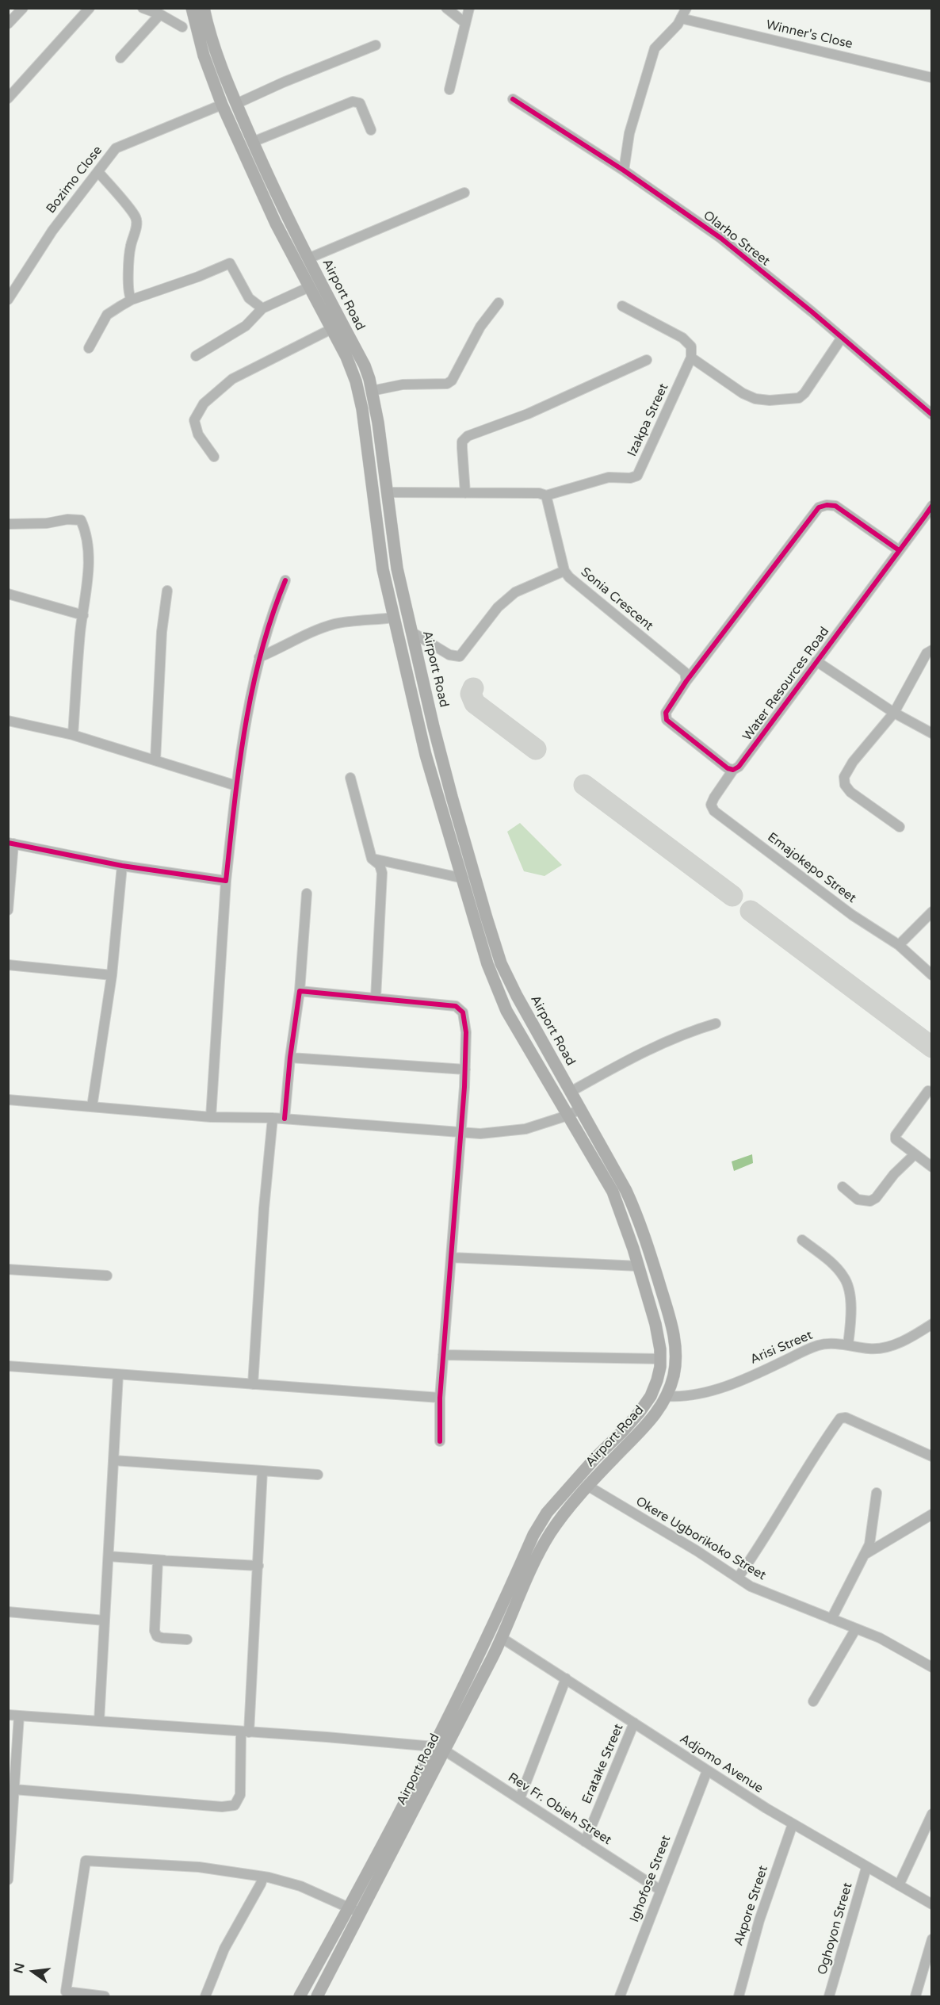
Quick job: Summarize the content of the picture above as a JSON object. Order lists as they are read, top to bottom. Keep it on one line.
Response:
{"streets":{"main road":["Airport Road"],"street":["Winner's Close","Bozimo Close","Olarho Street","Izakpa Street","Sonia Crescent","Water Resources Road","Emajokepo Street","Arisi Street","Okere Ugborikoko Street","Eratake Street","Adjomo Avenue","Rev Fr. Obieh Street","Ighofose Street","Akpore Street","Oghoyon Street"]},"crossings":[["Bozimo Close","Airport Road"],["Airport Road","Izakpa Street"],["Airport Road","Arisi Street"],["Airport Road","Okere Ugborikoko Street"],["Airport Road","Adjomo Avenue"],["Airport Road","Rev Fr. Obieh Street"],["Izakpa Street","Sonia Crescent"],["Water Resources Road","Emajokepo Street"],["Eratake Street","Adjomo Avenue"],["Eratake Street","Rev Fr. Obieh Street"],["Adjomo Avenue","Ighofose Street"],["Adjomo Avenue","Akpore Street"],["Adjomo Avenue","Oghoyon Street"],["Rev Fr. Obieh Street","Ighofose Street"]],"north":"left"}
